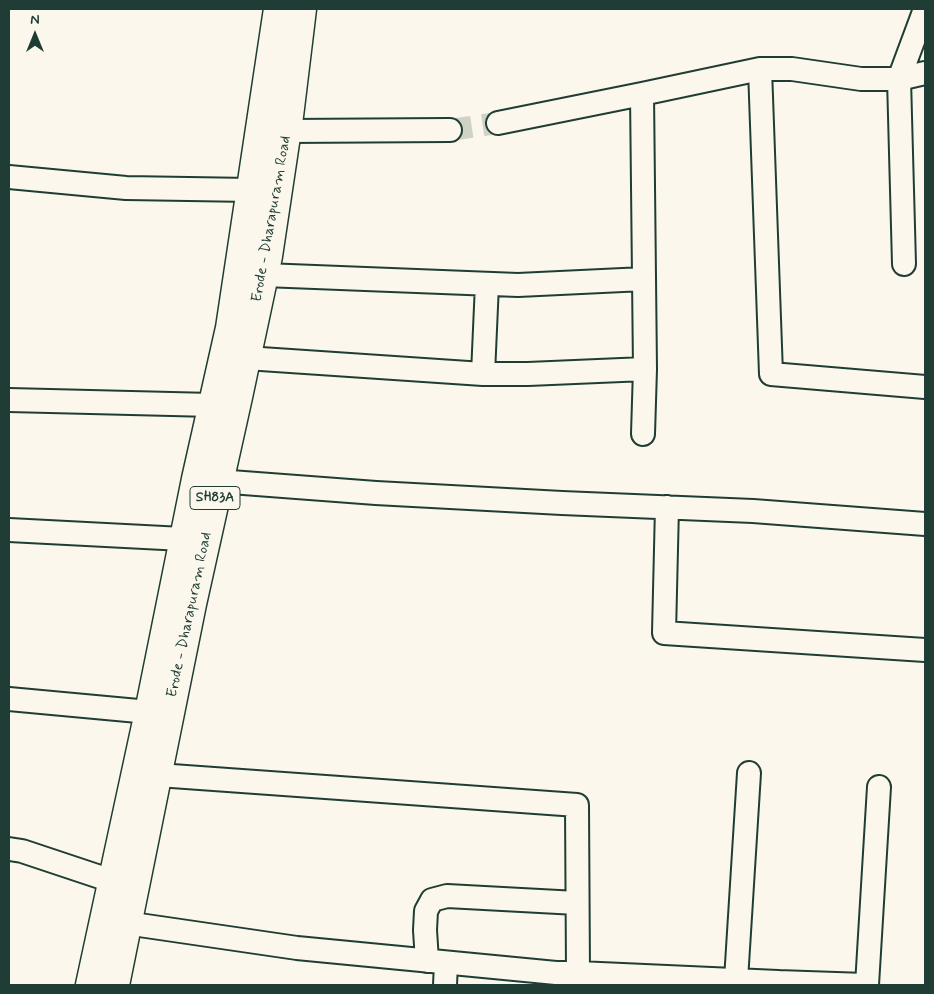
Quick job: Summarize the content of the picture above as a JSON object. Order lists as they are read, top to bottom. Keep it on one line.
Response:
{"streets":{"main road":["Erode - Dharapuram Road","SH83A"]},"north":"top"}
